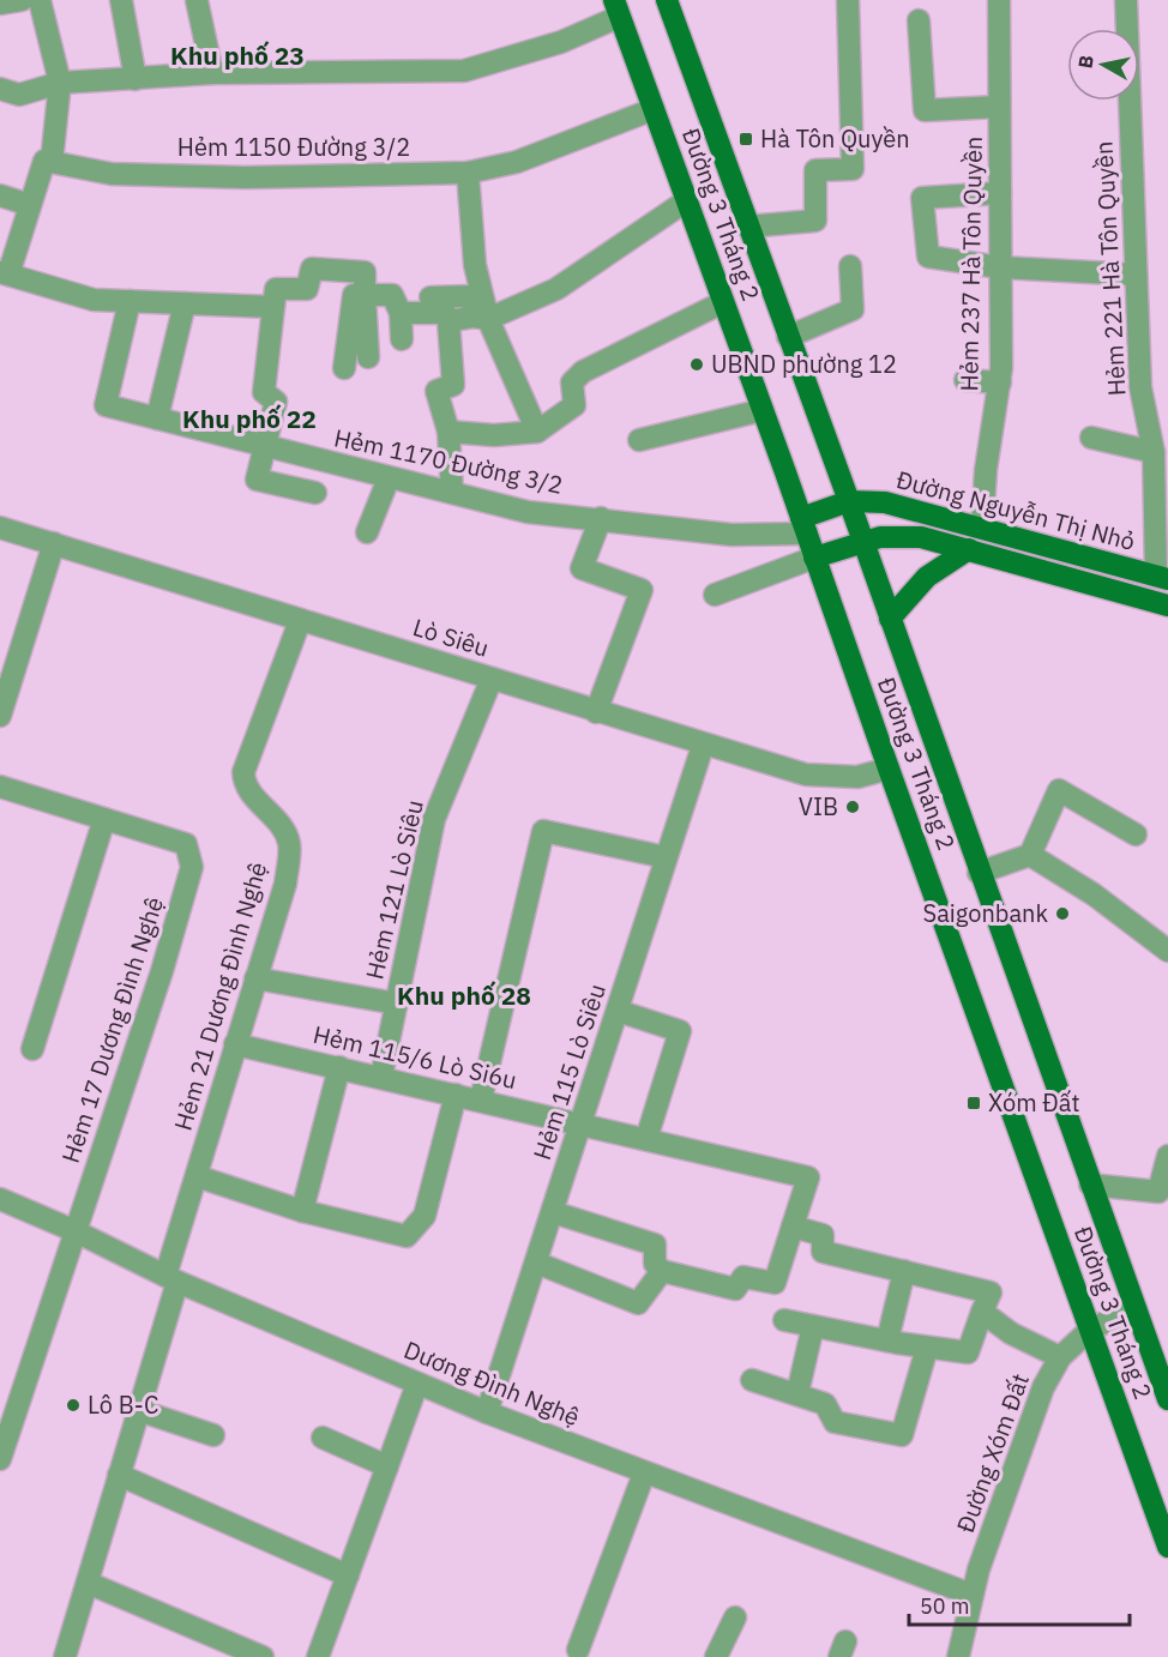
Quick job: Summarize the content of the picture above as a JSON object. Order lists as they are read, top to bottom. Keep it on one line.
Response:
{"streets":{"main road":["Đường 3 Tháng 2","Đường Nguyễn Thị Nhỏ"],"street":["Hẻm 1150 Đường 3/2","Hẻm 237 Hà Tôn Quyền","Hẻm 221 Hà Tôn Quyền","Hẻm 1170 Đường 3/2","Lò Siêu","Hẻm 121 Lò Siêu","Hẻm 21 Dương Đình Nghệ","Hẻm 17 Dương Đình Nghệ","Hẻm 115/6 Lò Si6u","Hẻm 115 Lò Siêu","Dương Đình Nghệ","Đường Xóm Đất"]},"crossings":[["Hẻm 1150 Đường 3/2","Đường 3 Tháng 2"],["Đường 3 Tháng 2","Hẻm 1170 Đường 3/2"],["Đường 3 Tháng 2","Đường Nguyễn Thị Nhỏ"],["Đường 3 Tháng 2","Lò Siêu"],["Đường 3 Tháng 2","Đường Xóm Đất"],["Hẻm 237 Hà Tôn Quyền","Đường Nguyễn Thị Nhỏ"],["Hẻm 221 Hà Tôn Quyền","Đường Nguyễn Thị Nhỏ"],["Lò Siêu","Hẻm 121 Lò Siêu"],["Lò Siêu","Hẻm 21 Dương Đình Nghệ"],["Lò Siêu","Hẻm 115 Lò Siêu"],["Hẻm 121 Lò Siêu","Hẻm 115/6 Lò Si6u"],["Hẻm 21 Dương Đình Nghệ","Hẻm 115/6 Lò Si6u"],["Hẻm 21 Dương Đình Nghệ","Dương Đình Nghệ"],["Hẻm 17 Dương Đình Nghệ","Dương Đình Nghệ"],["Hẻm 115/6 Lò Si6u","Hẻm 115 Lò Siêu"],["Hẻm 115 Lò Siêu","Dương Đình Nghệ"],["Dương Đình Nghệ","Đường Xóm Đất"]],"districts":["Khu phố 23","Khu phố 22","Khu phố 28"],"places":{"transit":["Hà Tôn Quyền","Xóm Đất"],"other":["UBND phường 12","VIB","Saigonbank","Lô B-C"]},"scale_bar":"50 m","north":"left"}
